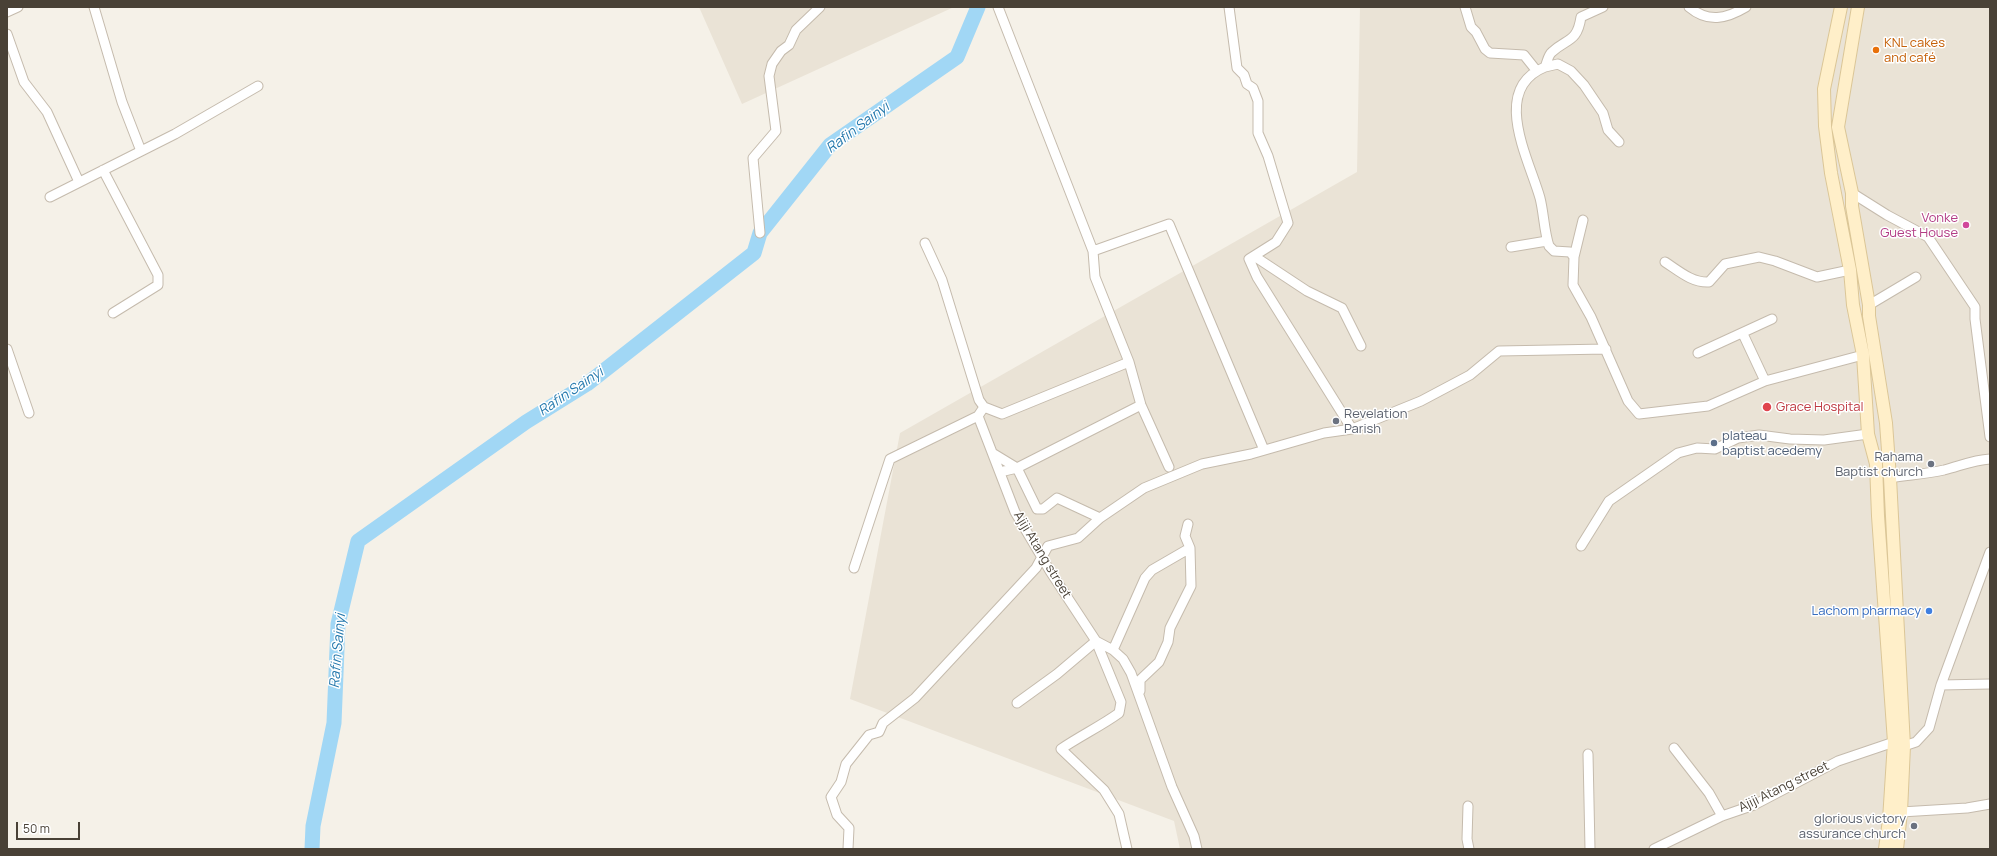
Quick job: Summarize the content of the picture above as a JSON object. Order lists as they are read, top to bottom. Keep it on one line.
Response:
{"streets":{"street":["Ajiji Atang street"]},"water":["Rafin Sainyi"],"places":["KNL cakes and café","Vonke Guest House","Grace Hospital","Revelation Parish","plateau baptist acedemy","Rahama Baptist church","Lachom pharmacy","glorious victory assurance church"],"scale_bar":"50 m"}
